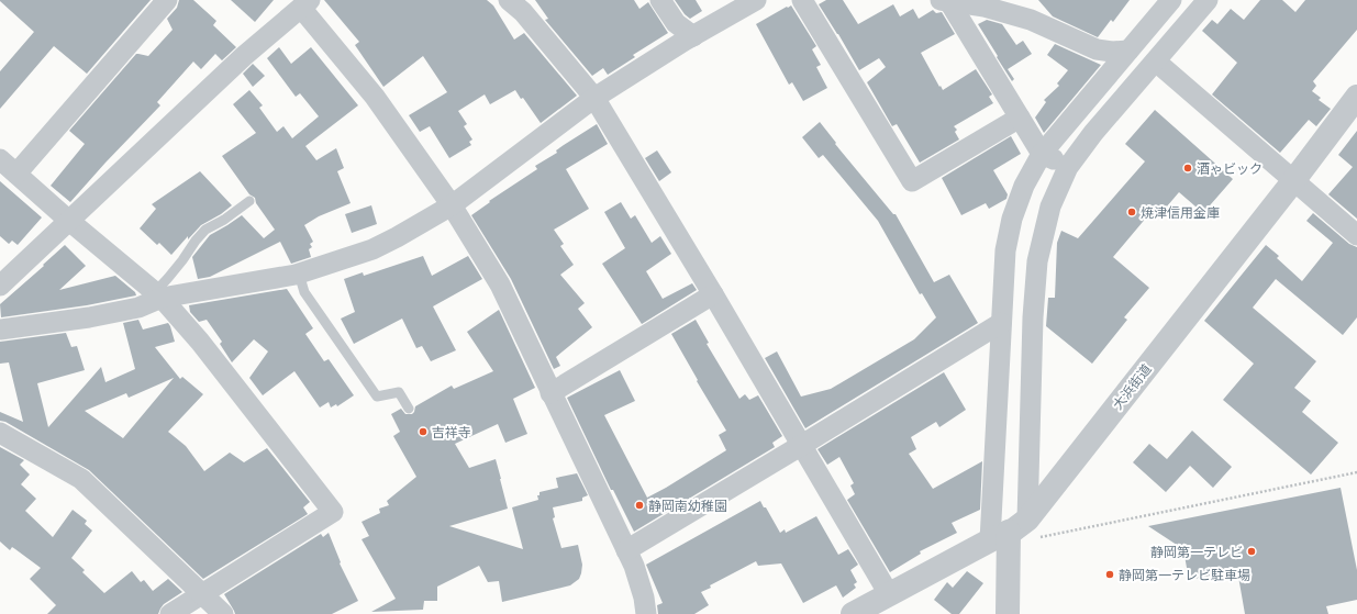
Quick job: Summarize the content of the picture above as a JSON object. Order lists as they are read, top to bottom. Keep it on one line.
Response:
{"streets":{"street":["大浜街道"]},"places":["酒ゃビック","焼津信用金庫","吉祥寺","静岡南幼稚園","静岡第一テレビ","静岡第一テレビ駐車場"]}
